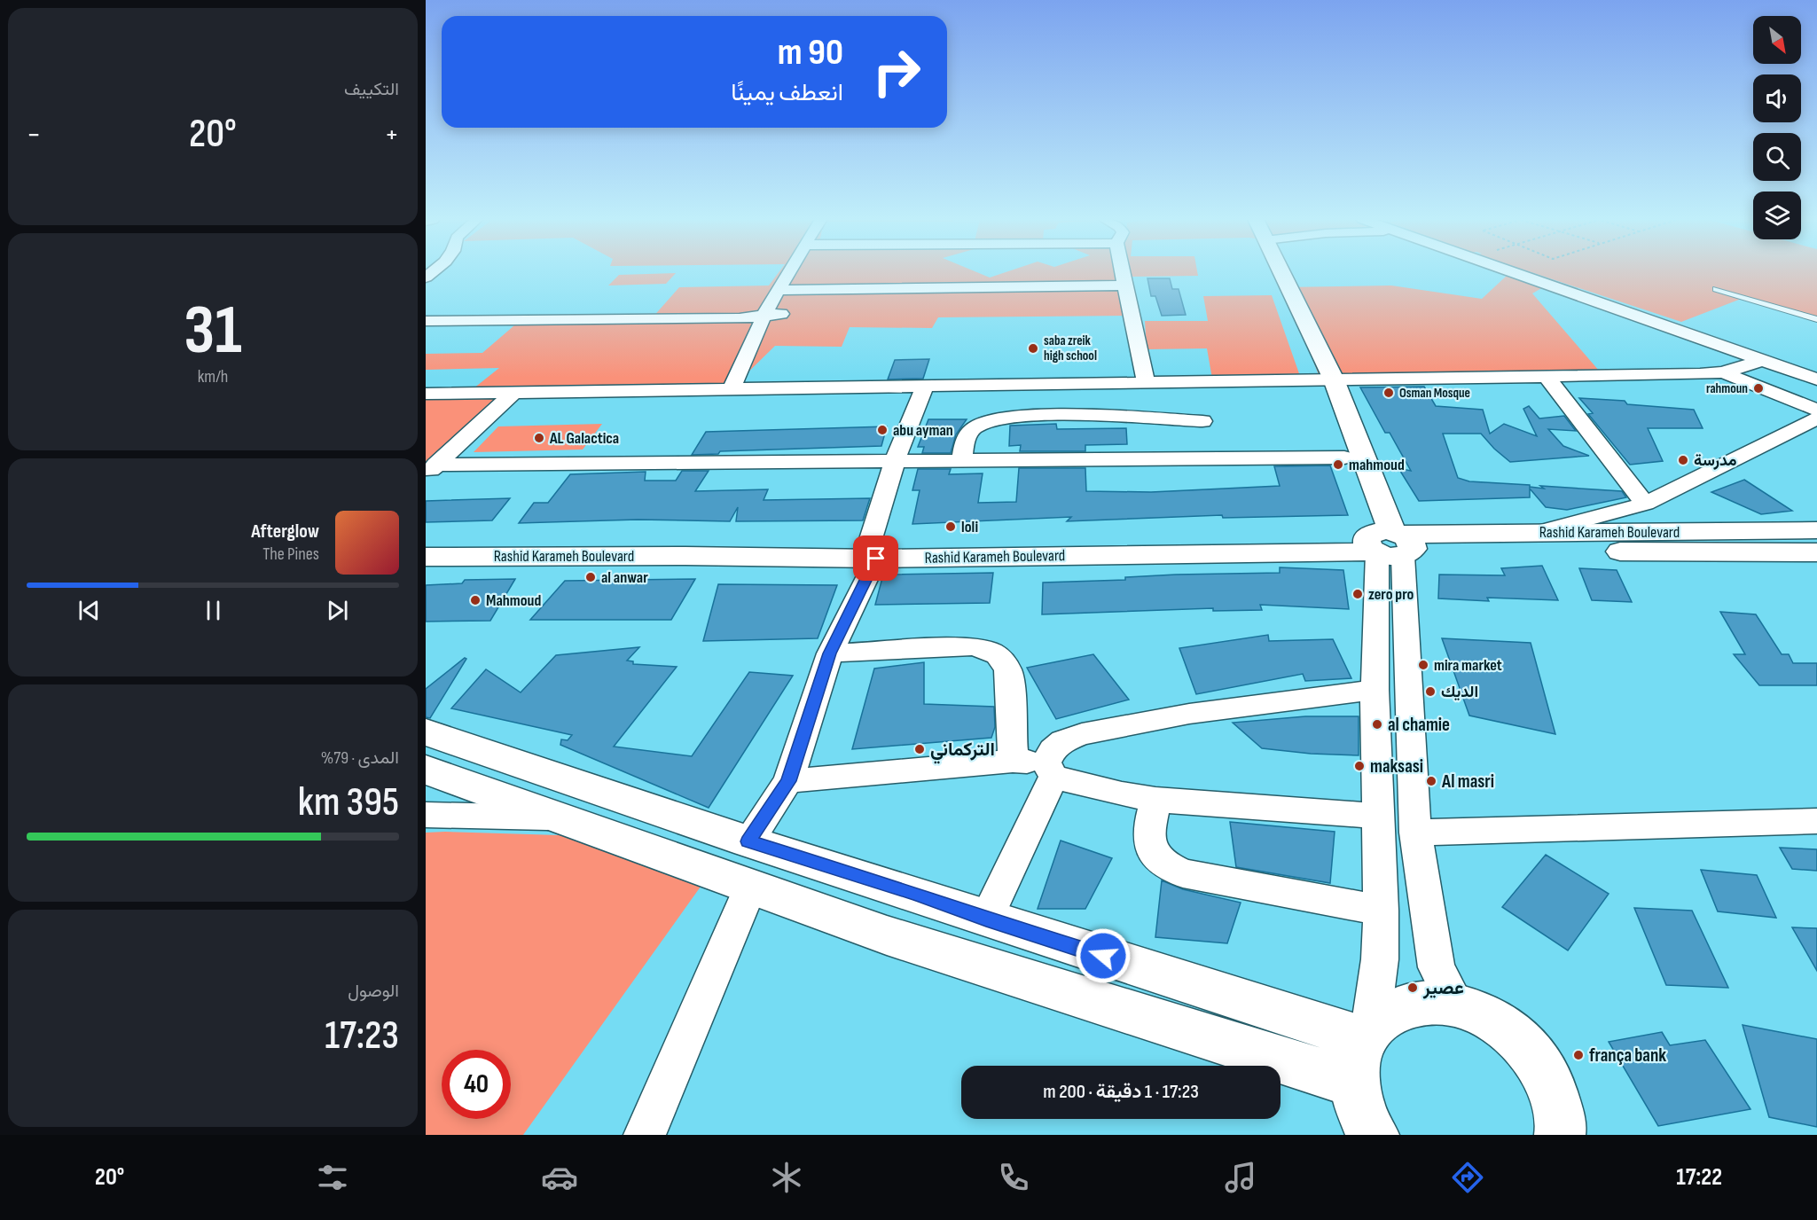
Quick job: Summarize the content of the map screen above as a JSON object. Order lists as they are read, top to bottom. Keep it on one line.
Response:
{"streets":{"main road":["Rashid Karameh Boulevard"]},"places":["saba zreik high school","rahmoun","Osman Mosque","abu ayman","AL Galactica","مدرسة","mahmoud","loli","al anwar","zero pro","Mahmoud","mira market","الديك","al chamie","التركماني","maksasi","Al masri","عصير","frança bank"],"north":"bottom right","page":{"tile":["التكييف",["31","km/h"],["المدى · 79%","395 km"],["الوصول","17:23"]],"turn":["90 m","انعطف يمينًا"],"heat":["−","20°","+"],"song":["Afterglow","The Pines"],"limit":"40","trip":"17:23 · 1 دقيقة · 200 m","tabs":["17:22","20°"]}}
